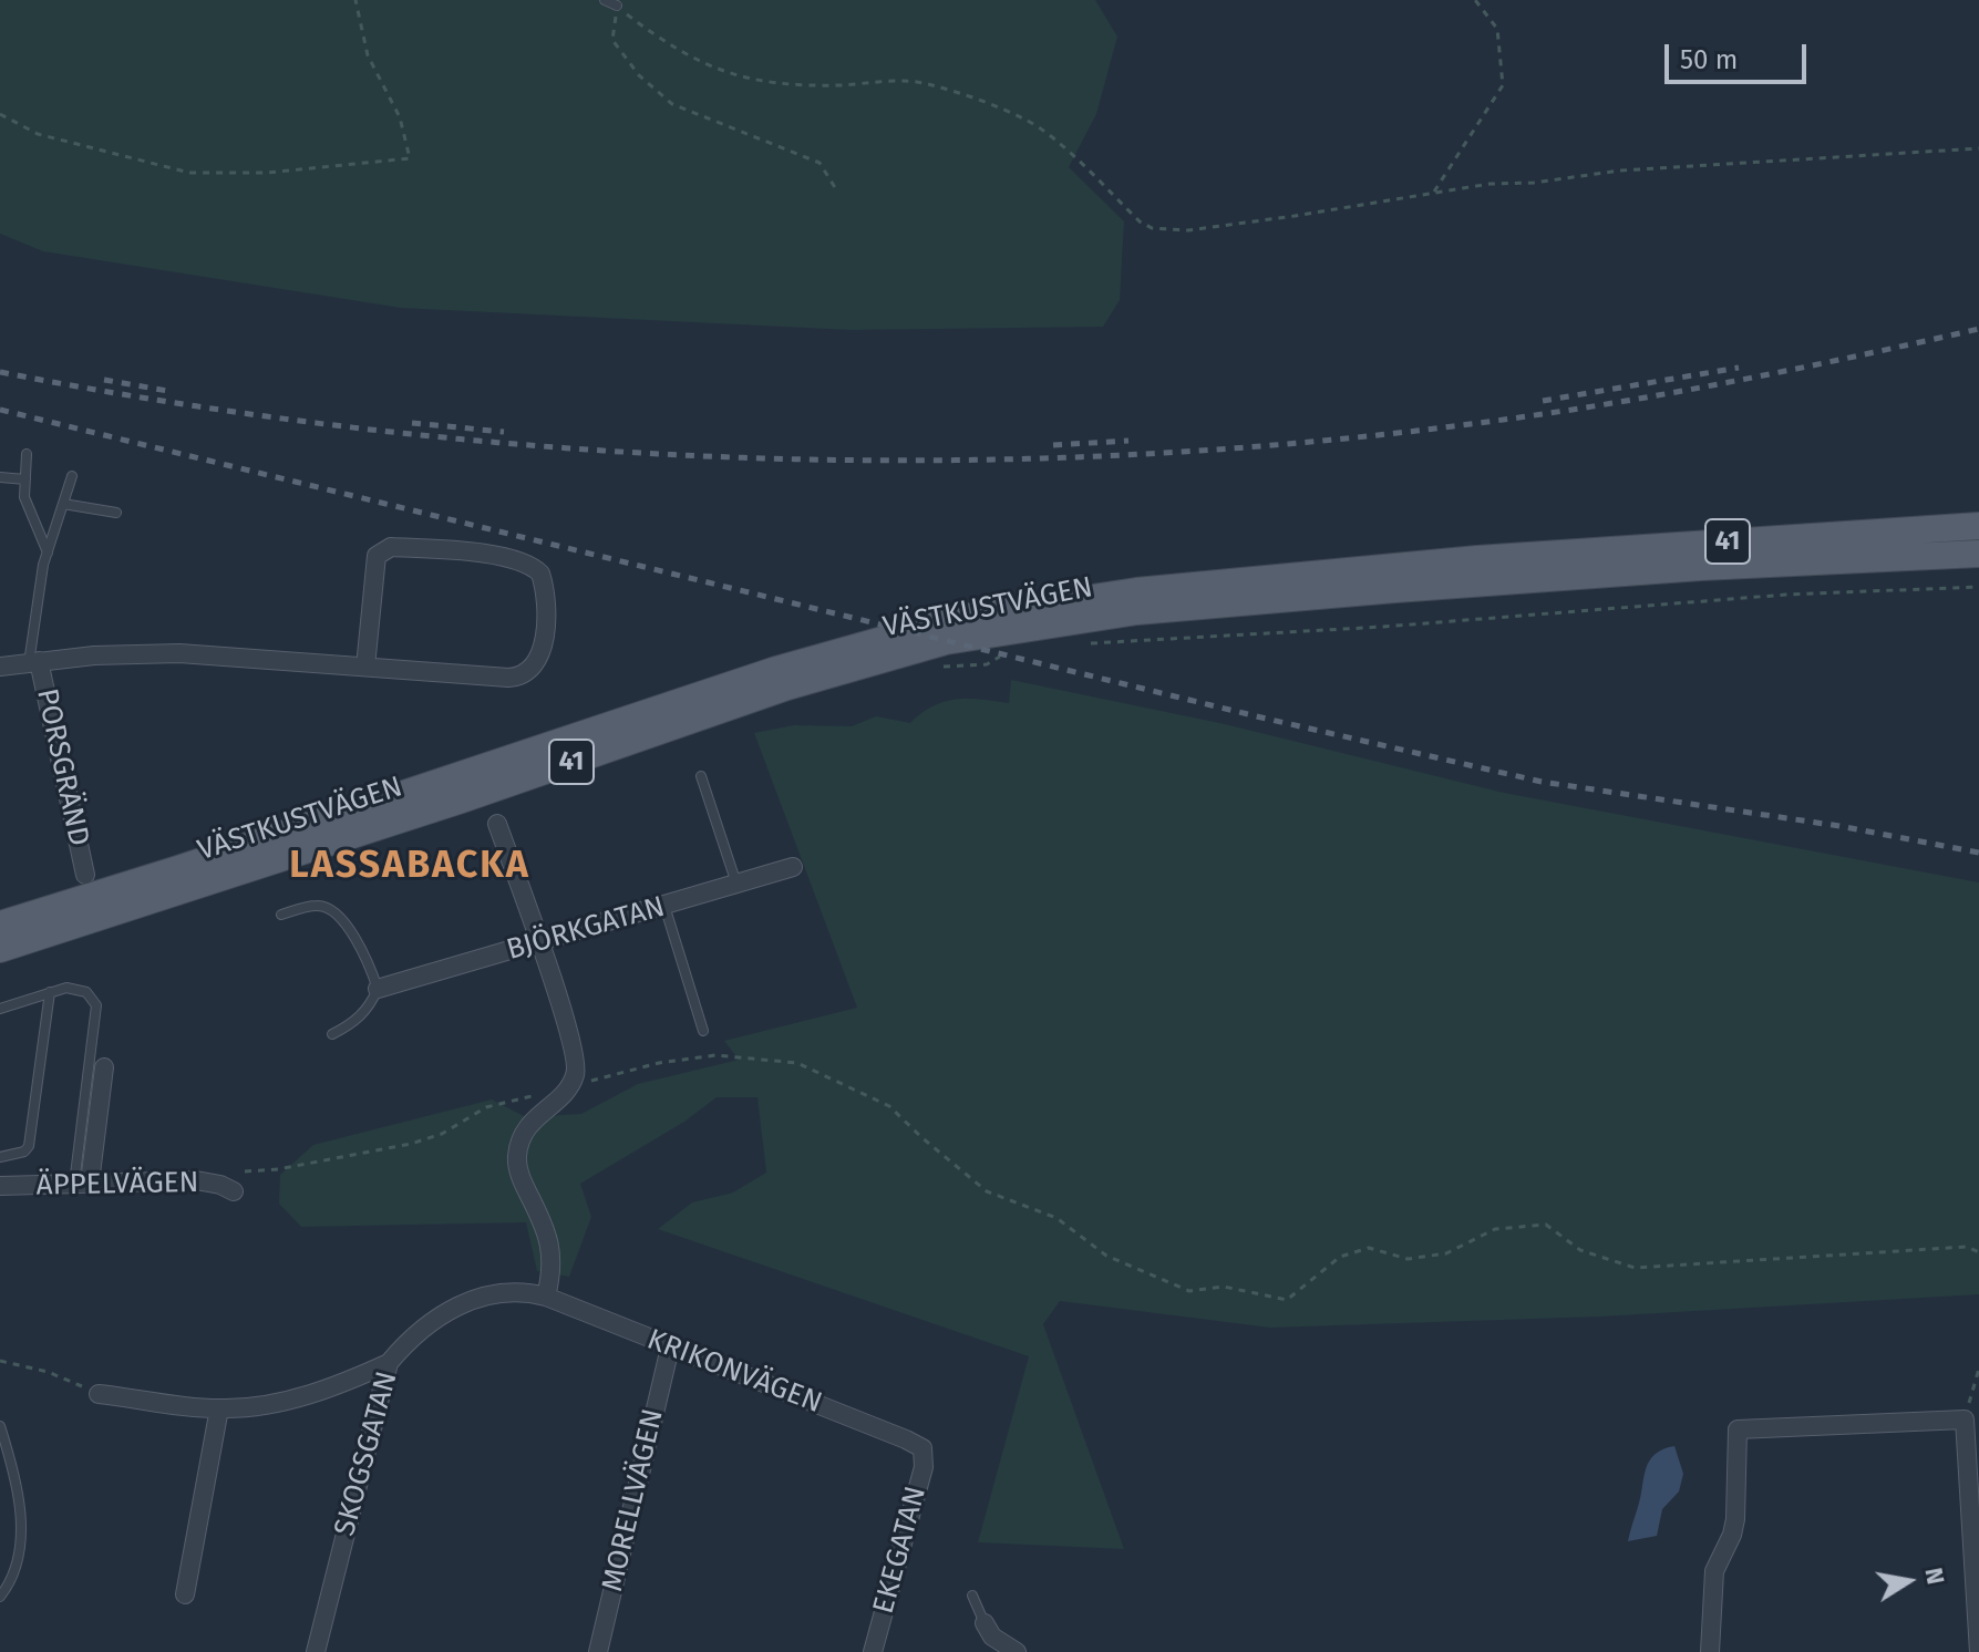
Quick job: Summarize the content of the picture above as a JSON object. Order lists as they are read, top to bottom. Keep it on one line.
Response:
{"streets":{"main road":["41","VÄSTKUSTVÄGEN"],"street":["PORSGRÄND","BJÖRKGATAN","ÄPPELVÄGEN","KRIKONVÄGEN","SKOGSGATAN","MORELLVÄGEN","EKEGATAN"]},"crossings":[["KRIKONVÄGEN","SKOGSGATAN"],["KRIKONVÄGEN","MORELLVÄGEN"],["KRIKONVÄGEN","EKEGATAN"]],"districts":["LASSABACKA"],"scale_bar":"50 m","north":"right"}
